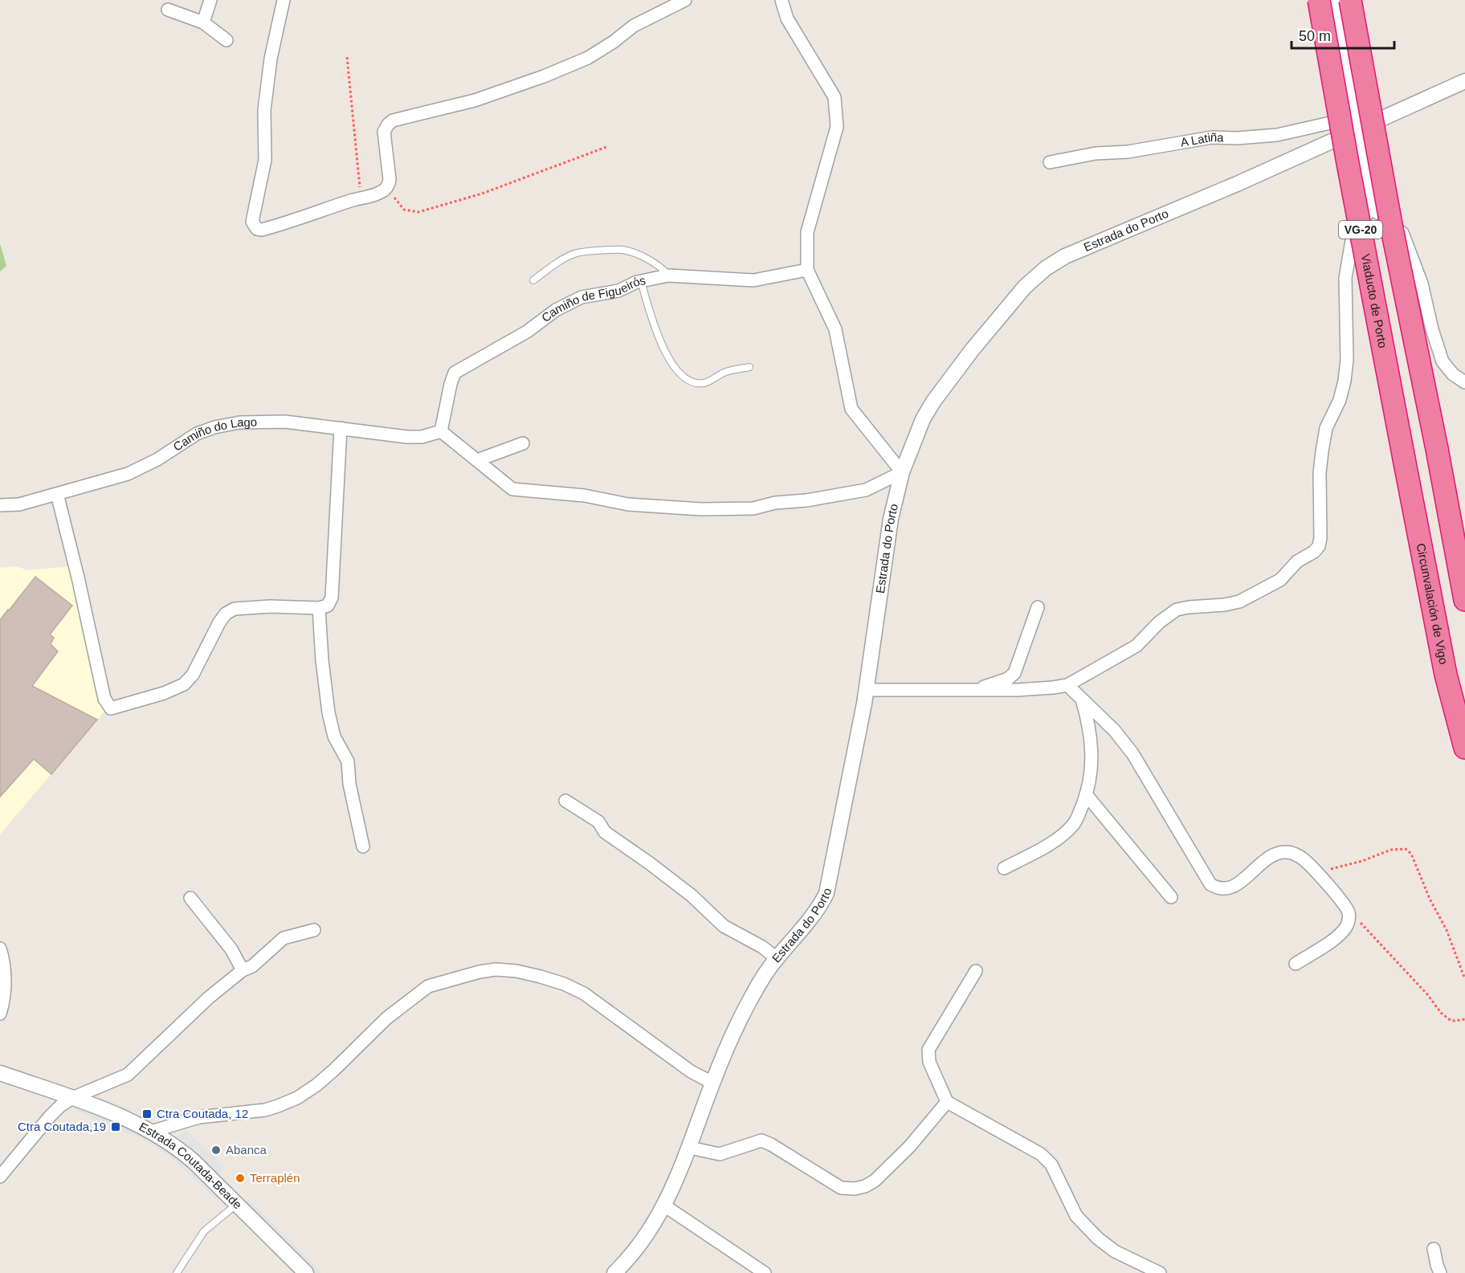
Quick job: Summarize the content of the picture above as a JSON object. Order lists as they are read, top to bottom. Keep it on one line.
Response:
{"streets":{"highway":["VG-20","Viaducto de Porto","Circunvalación de Vigo"],"street":["A Latiña","Estrada do Porto","Camiño de Figueirós","Camiño do Lago","Estrada Coutada-Beade"]},"crossings":[["A Latiña","Estrada do Porto"],["Viaducto de Porto","Circunvalación de Vigo"],["Camiño de Figueirós","Camiño do Lago"]],"places":{"transit":["Ctra Coutada, 12","Ctra Coutada,19"],"other":["Abanca","Terraplén"]},"scale_bar":"50 m"}
